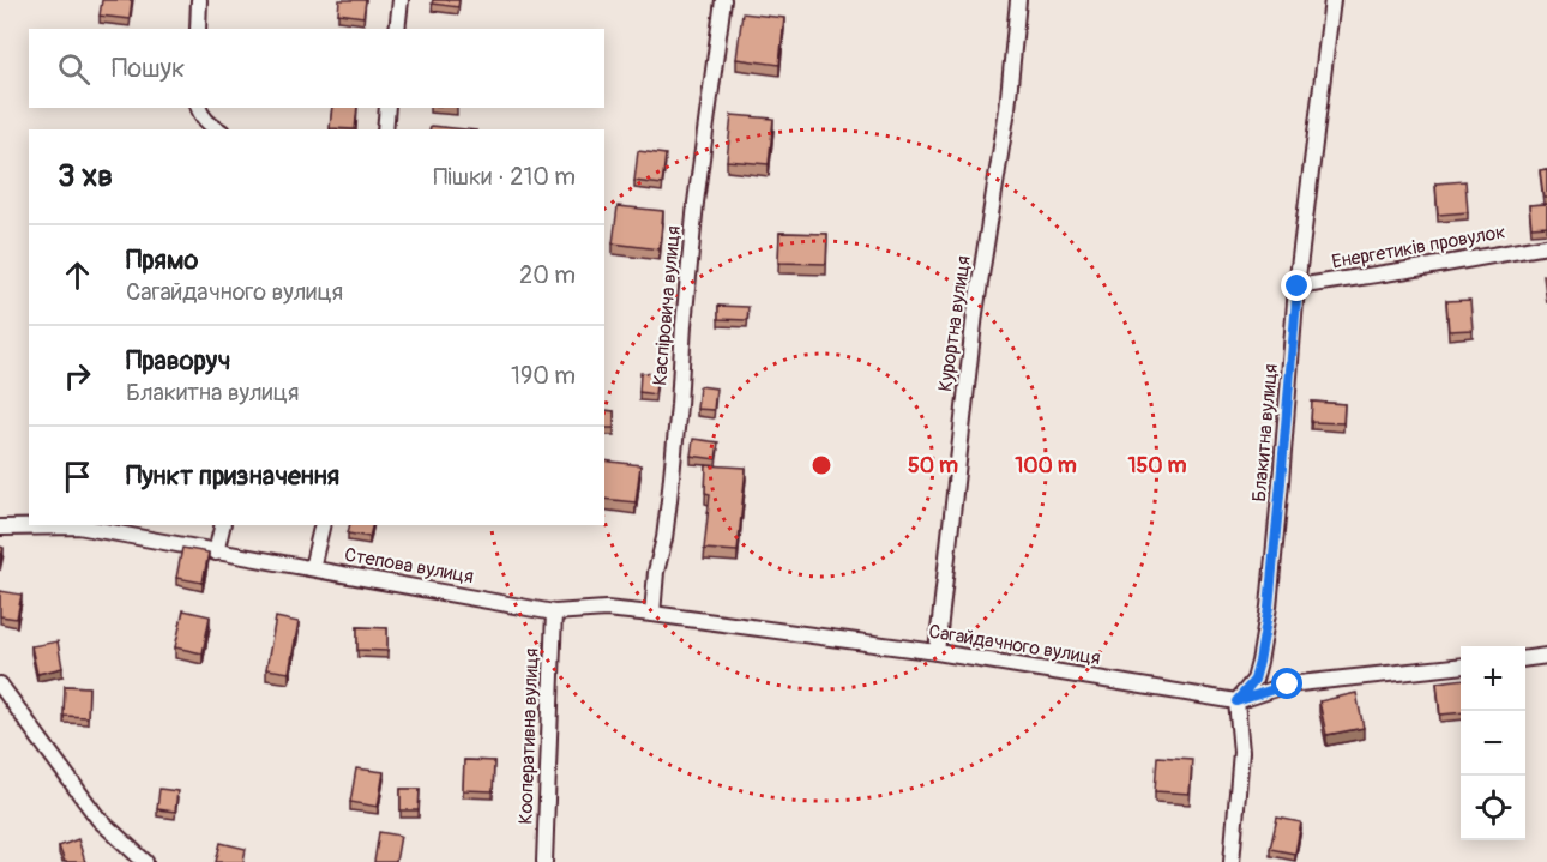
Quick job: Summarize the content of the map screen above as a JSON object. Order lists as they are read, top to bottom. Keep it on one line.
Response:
{"streets":{"street":["Енергетиків провулок","Каспіровича вулиця","Курортна вулиця","Блакитна вулиця","Степова вулиця","Сагайдачного вулиця","Кооперативна вулиця"]},"crossings":[["Енергетиків провулок","Блакитна вулиця"],["Каспіровича вулиця","Сагайдачного вулиця"],["Курортна вулиця","Сагайдачного вулиця"],["Блакитна вулиця","Сагайдачного вулиця"],["Степова вулиця","Сагайдачного вулиця"],["Степова вулиця","Кооперативна вулиця"],["Сагайдачного вулиця","Кооперативна вулиця"]],"page":{"search":"Пошук","heading":["3 хв","Пішки · 210 m"],"list":[["Прямо","Сагайдачного вулиця","20 m"],["Праворуч","Блакитна вулиця","190 m"],"Пункт призначення"],"map_buttons":["+","−"]},"rings":["50 m","100 m","150 m"]}
